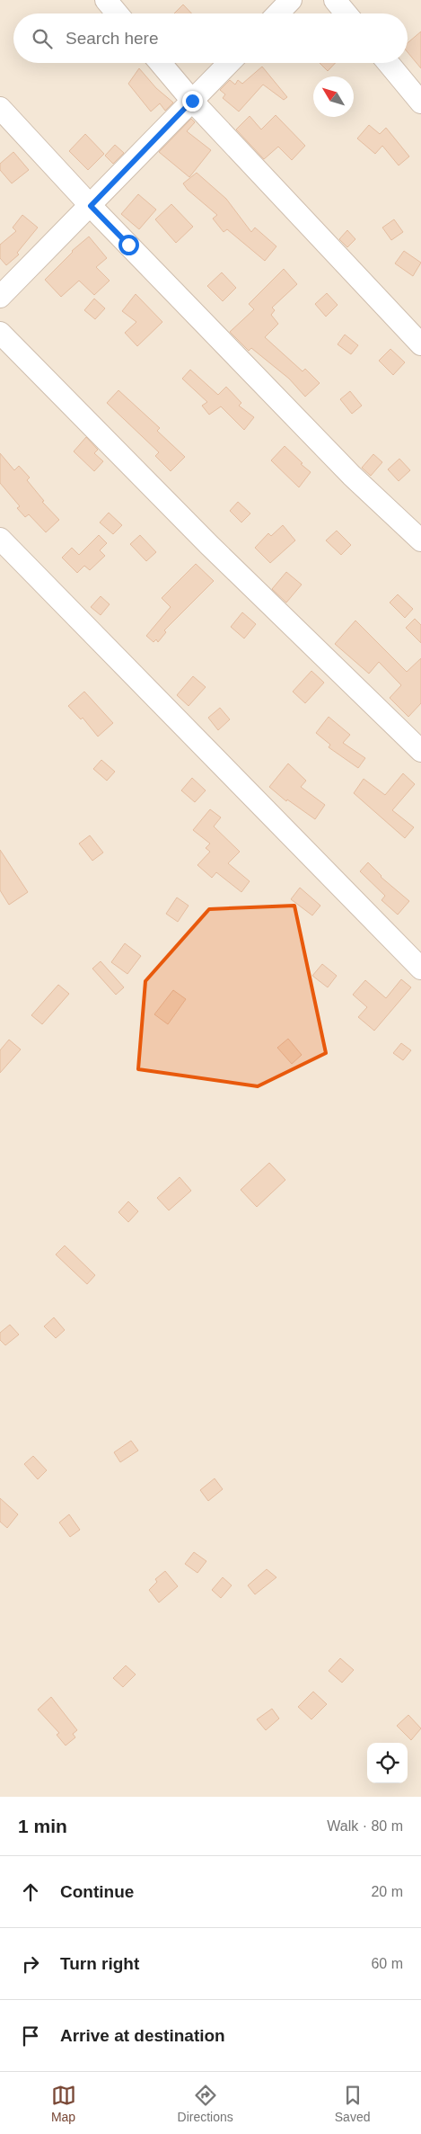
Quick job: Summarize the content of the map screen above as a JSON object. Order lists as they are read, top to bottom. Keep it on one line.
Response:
{"north":"top left","page":{"search":"Search here","heading":["1 min","Walk · 80 m"],"list":[["Continue","20 m"],["Turn right","60 m"],"Arrive at destination"],"nav":["Map","Directions","Saved"]}}
